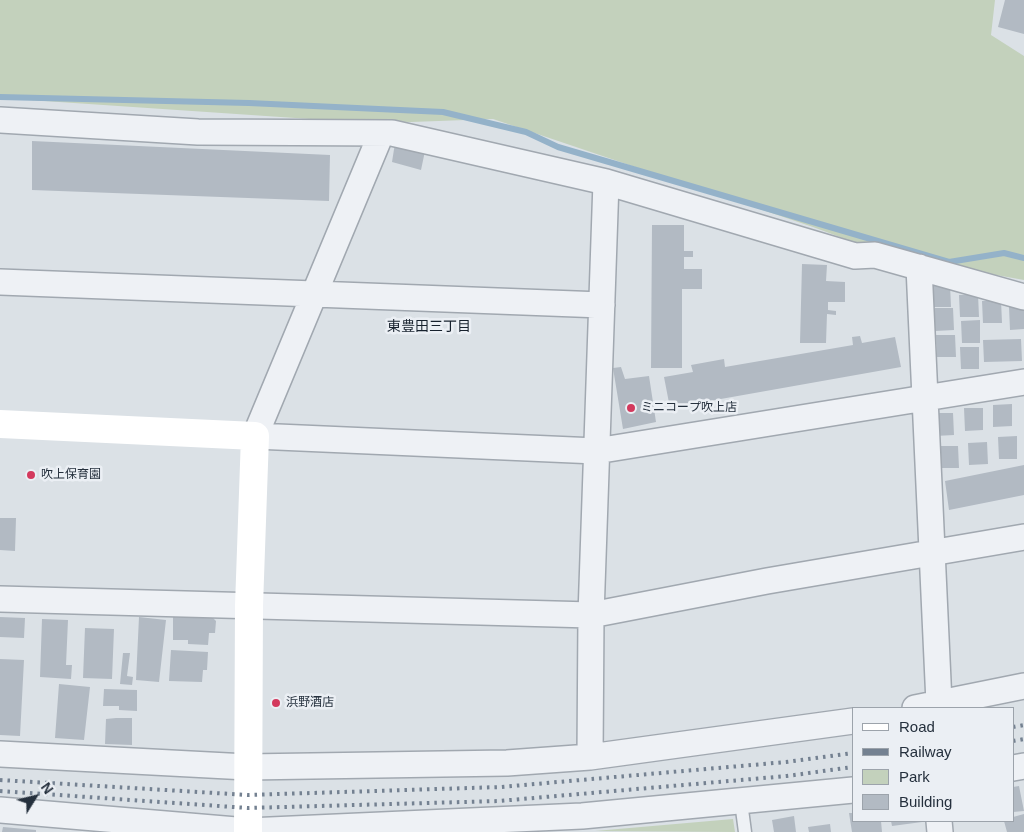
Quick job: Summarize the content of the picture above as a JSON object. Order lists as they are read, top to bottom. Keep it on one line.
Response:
{"districts":["東豊田三丁目"],"places":["ミニコープ吹上店","吹上保育園","浜野酒店"],"legend":["Road","Railway","Park","Building"],"north":"top right"}
